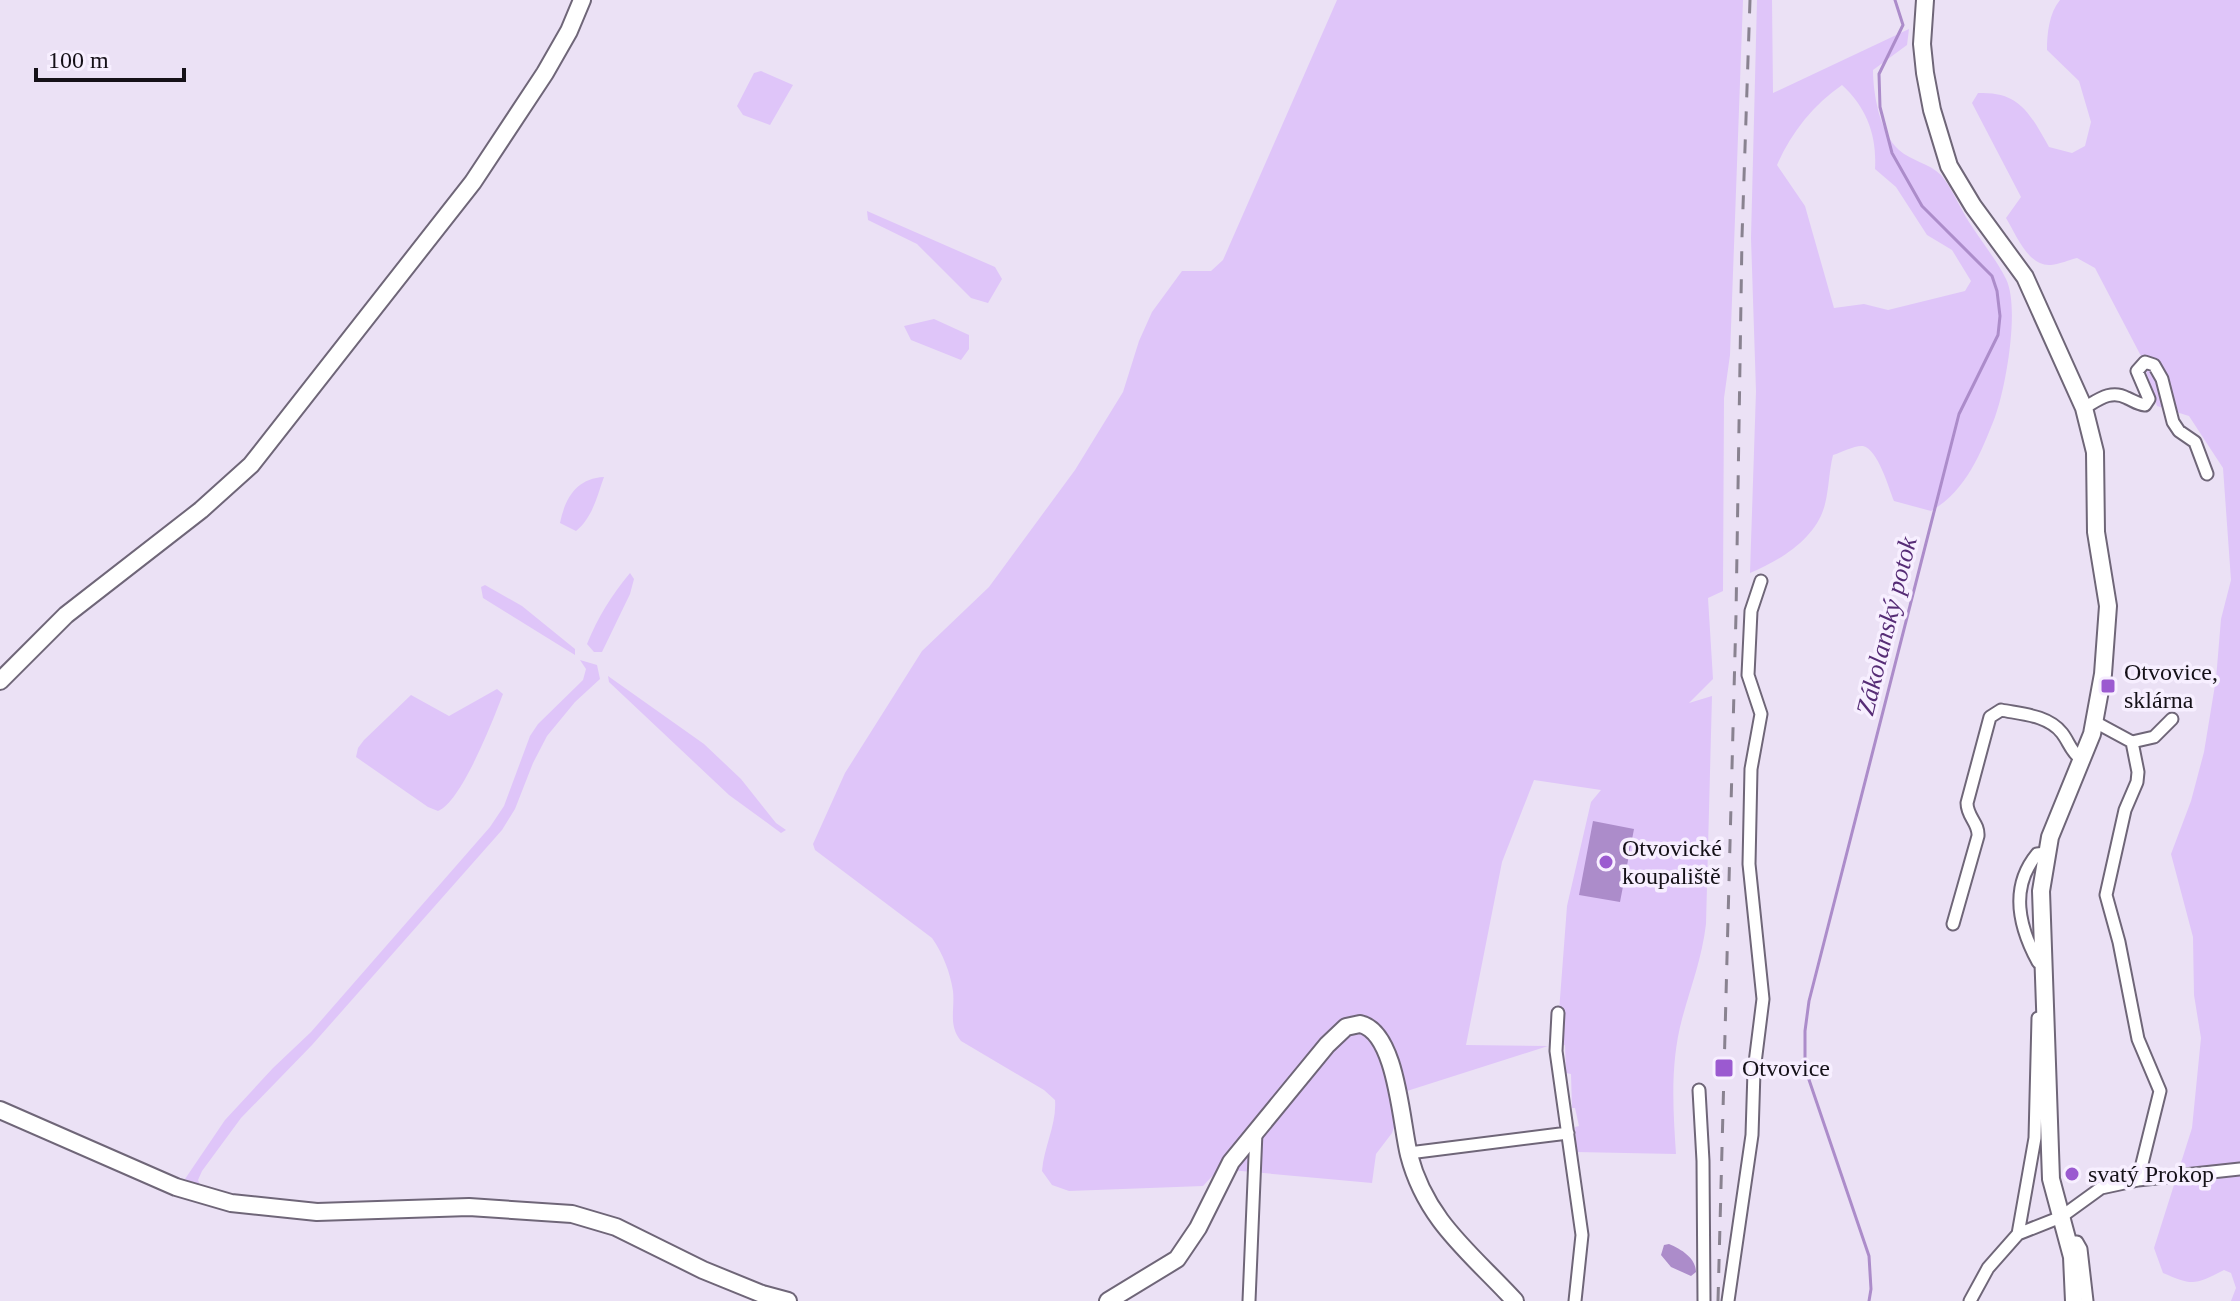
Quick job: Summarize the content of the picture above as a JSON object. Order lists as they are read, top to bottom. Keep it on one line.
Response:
{"water":["Zákolanský potok"],"places":{"transit":["Otvovice, sklárna","Otvovice"],"other":["Otvovické koupaliště","svatý Prokop"]},"scale_bar":"100 m"}
